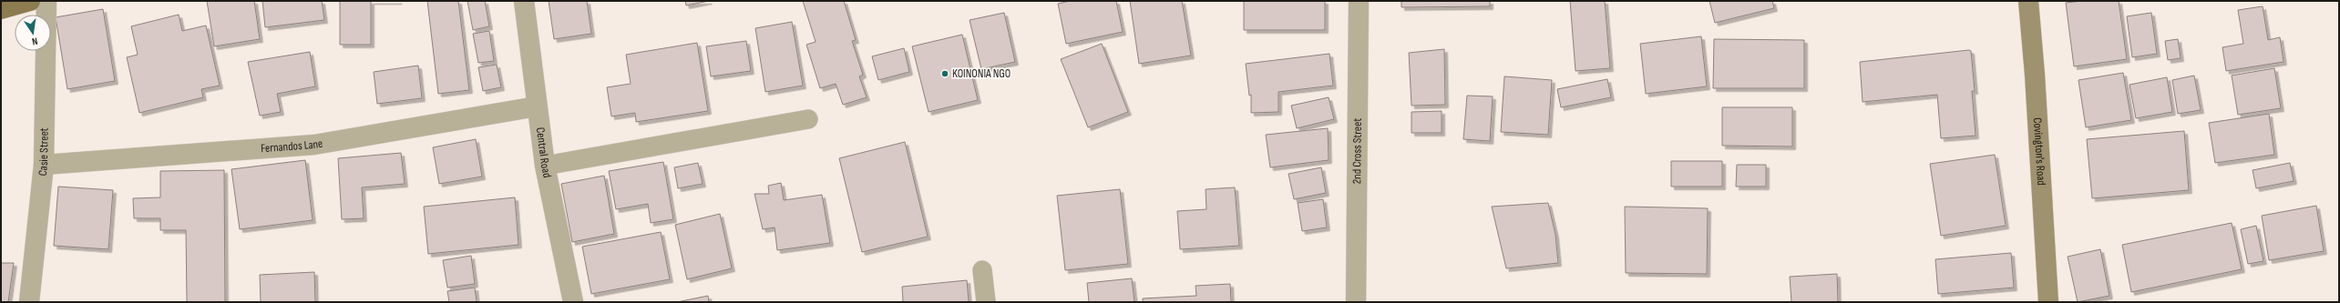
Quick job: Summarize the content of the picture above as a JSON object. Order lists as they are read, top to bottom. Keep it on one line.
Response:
{"streets":{"main road":["Covington's Road"],"street":["Fernandos Lane","2nd Cross Street","Casie Street","Central Road"]},"crossings":[["Fernandos Lane","Casie Street"],["Fernandos Lane","Central Road"]],"places":["KOINONIA NGO"],"north":"bottom"}
